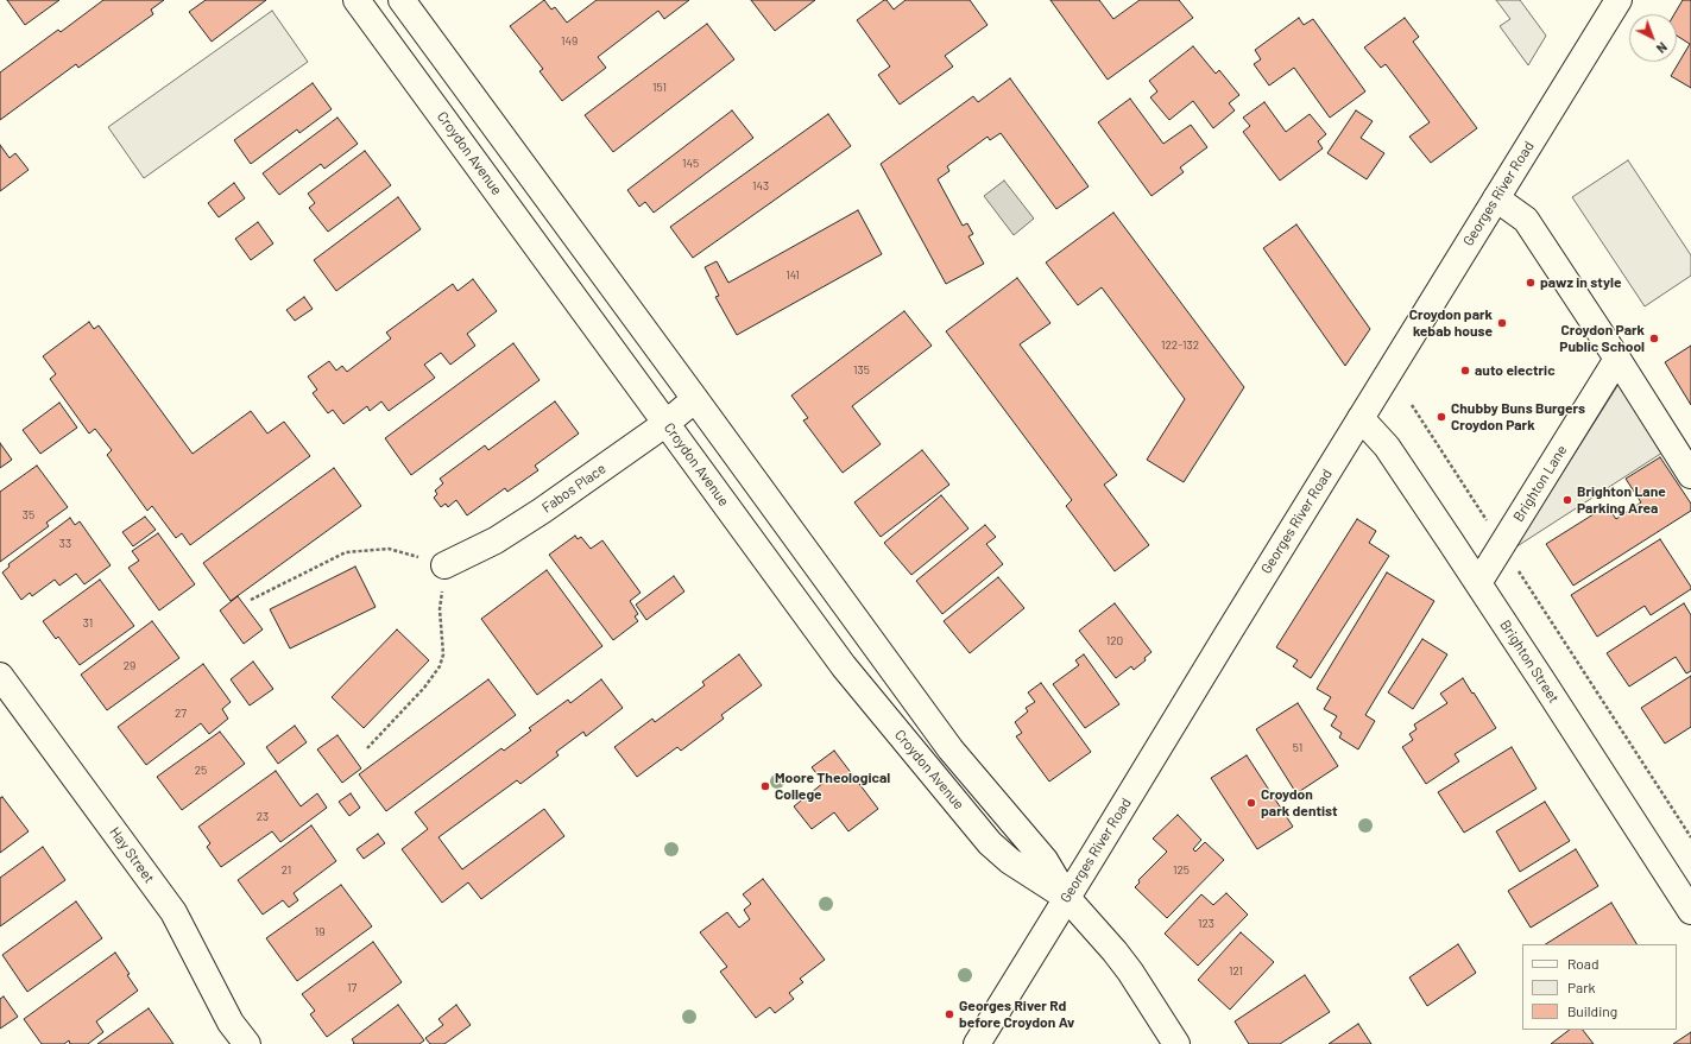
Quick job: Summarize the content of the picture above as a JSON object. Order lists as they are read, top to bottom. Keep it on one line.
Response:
{"streets":{"street":["Croydon Avenue","Georges River Road","Brighton Lane","Fabos Place","Brighton Street","Hay Street"]},"crossings":[["Croydon Avenue","Georges River Road"],["Croydon Avenue","Fabos Place"],["Georges River Road","Brighton Street"],["Brighton Lane","Brighton Street"]],"places":["pawz in style","Croydon park kebab house","Croydon Park Public School","auto electric","Chubby Buns Burgers Croydon Park","Brighton Lane Parking Area","Moore Theological College","Croydon park dentist","Georges River Rd before Croydon Av"],"house_numbers":["149","151","145","143","141","122-132","135","35","33","31","120","29","27","51","25","23","21","125","123","19","121","17"],"legend":["Road","Park","Building"],"north":"bottom right"}
